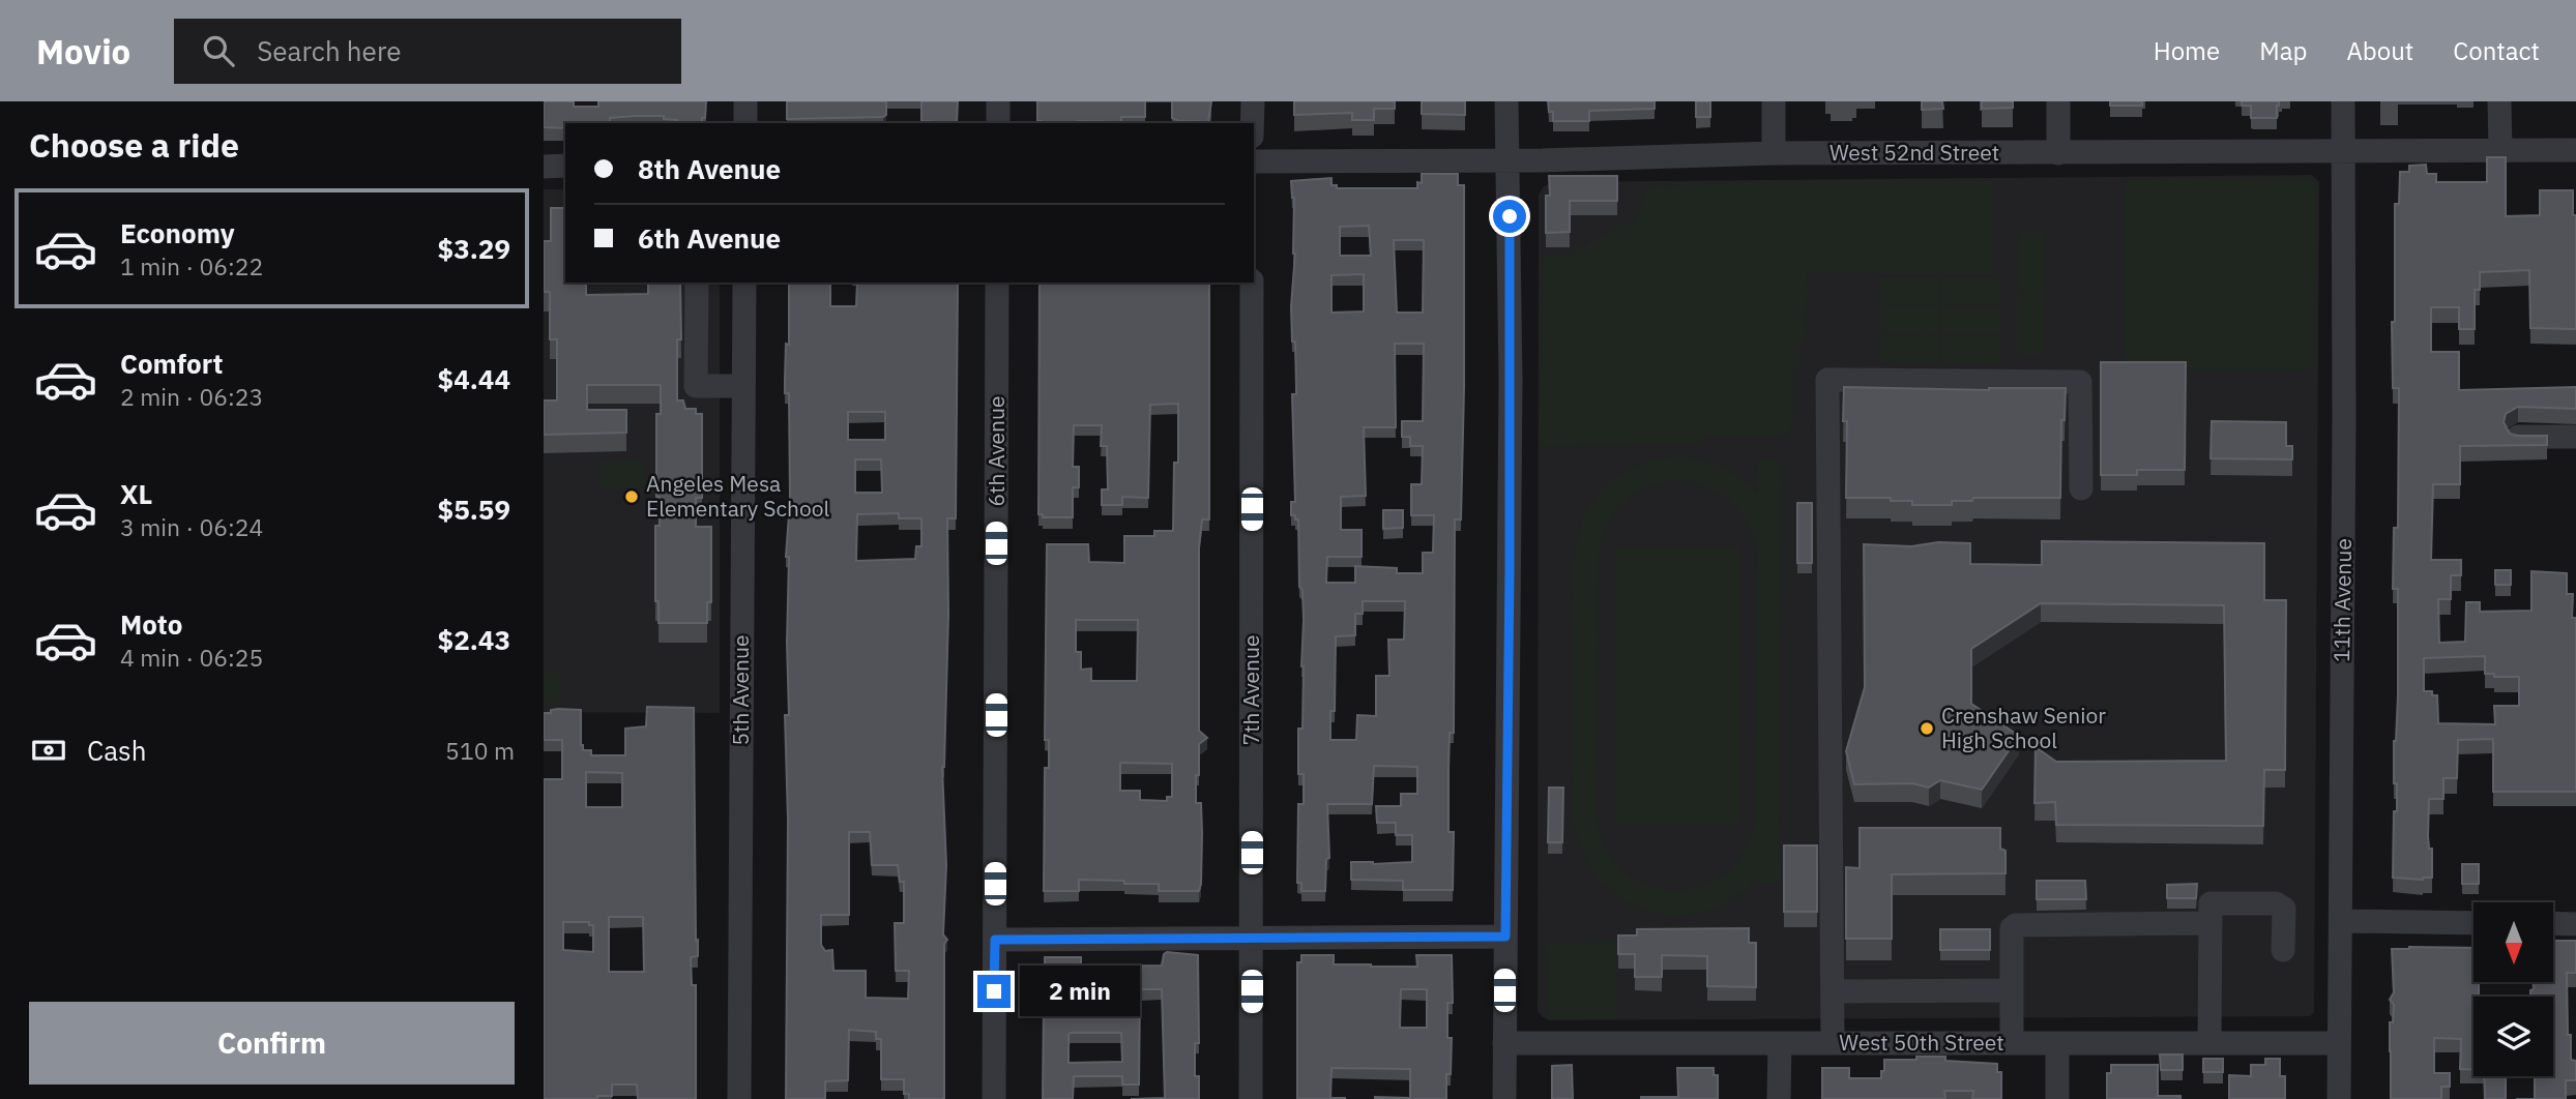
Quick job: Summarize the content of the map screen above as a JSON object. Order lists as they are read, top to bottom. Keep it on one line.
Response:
{"streets":{"street":["West 52nd Street","6th Avenue","11th Avenue","5th Avenue","7th Avenue","West 50th Street"]},"crossings":[["West 52nd Street","11th Avenue"],["11th Avenue","West 50th Street"]],"places":["Angeles Mesa Elementary School","Crenshaw Senior High School"],"north":"bottom","page":{"header":"Movio","search":"Search here","nav":["Home","Map","About","Contact"],"heading":"Choose a ride","banner":["8th Avenue","6th Avenue"],"list":[{"name":"Economy","note":"1 min · 06:22","value":"$3.29"},{"name":"Comfort","note":"2 min · 06:23","value":"$4.44"},{"name":"XL","note":"3 min · 06:24","value":"$5.59"},{"name":"Moto","note":"4 min · 06:25","value":"$2.43"}],"pay":["Cash","510 m"],"bubble":"2 min","buttons":"Confirm"}}
